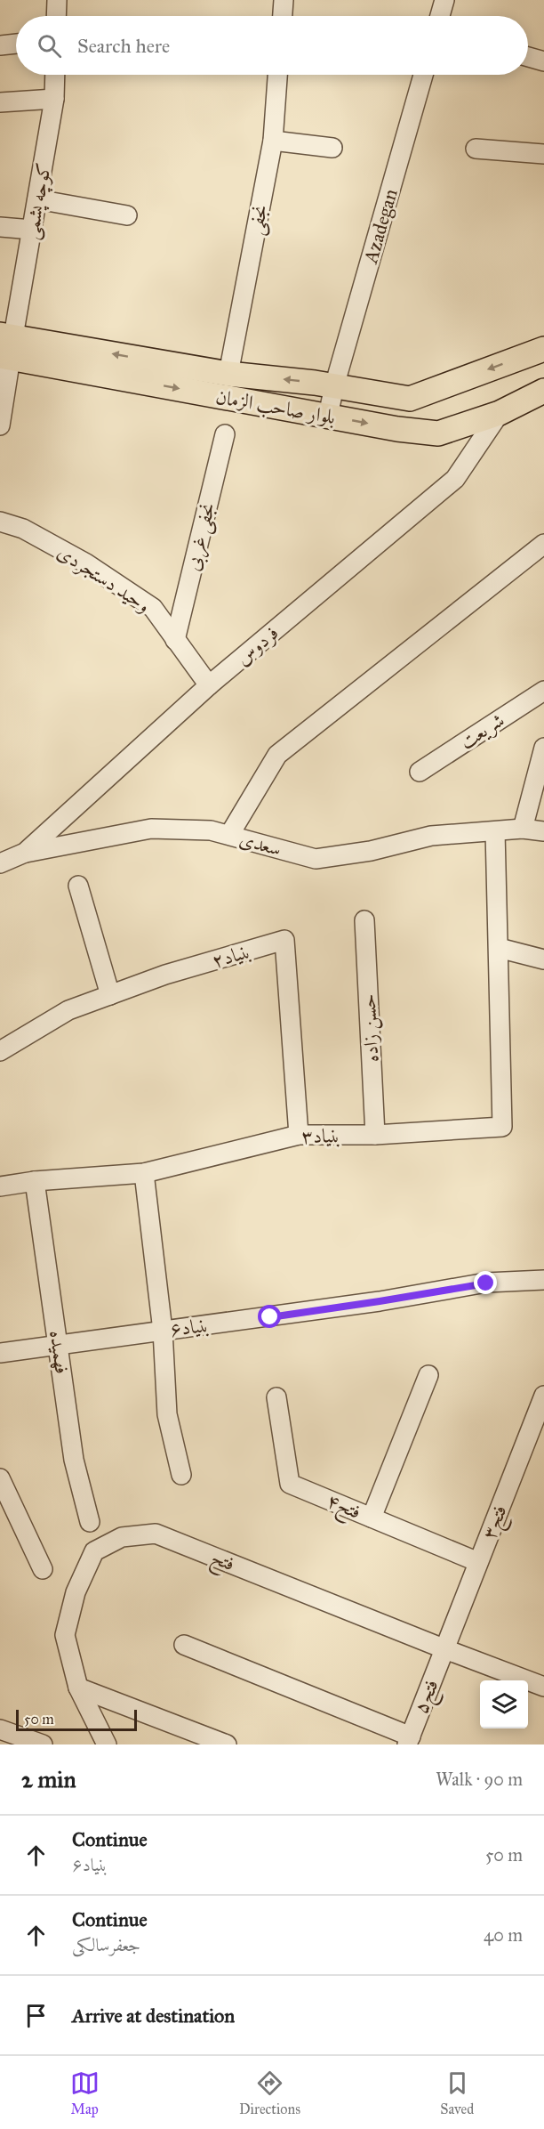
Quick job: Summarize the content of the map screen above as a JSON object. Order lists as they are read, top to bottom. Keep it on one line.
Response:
{"streets":{"main road":["بلوار صاحب الزمان"],"street":["کوچه پشمی","نجفی","Azadegan","نجفی غربی","وحید دستجردی","فردوس","شریعت","سعدی","بنیاد۲","حسن زاده","بنیاد۳","بنیاد۶","فهمیده","فتح۴","فتح۳","فتح","فتح۵"]},"crossings":[["کوچه پشمی","بلوار صاحب الزمان"],["نجفی","بلوار صاحب الزمان"],["Azadegan","بلوار صاحب الزمان"],["بلوار صاحب الزمان","فردوس"],["نجفی غربی","وحید دستجردی"],["وحید دستجردی","فردوس"],["فردوس","سعدی"],["بنیاد۲","بنیاد۳"],["حسن زاده","بنیاد۳"],["بنیاد۳","فهمیده"],["بنیاد۶","فهمیده"],["فتح۴","فتح۳"],["فتح۳","فتح"],["فتح۳","فتح۵"],["فتح","فتح۵"]],"scale_bar":"50 m","page":{"search":"Search here","scale":"50 m","heading":["2 min","Walk · 90 m"],"list":[["Continue","بنیاد۶","50 m"],["Continue","جعفرسالکی","40 m"],"Arrive at destination"],"nav":["Map","Directions","Saved"]}}
